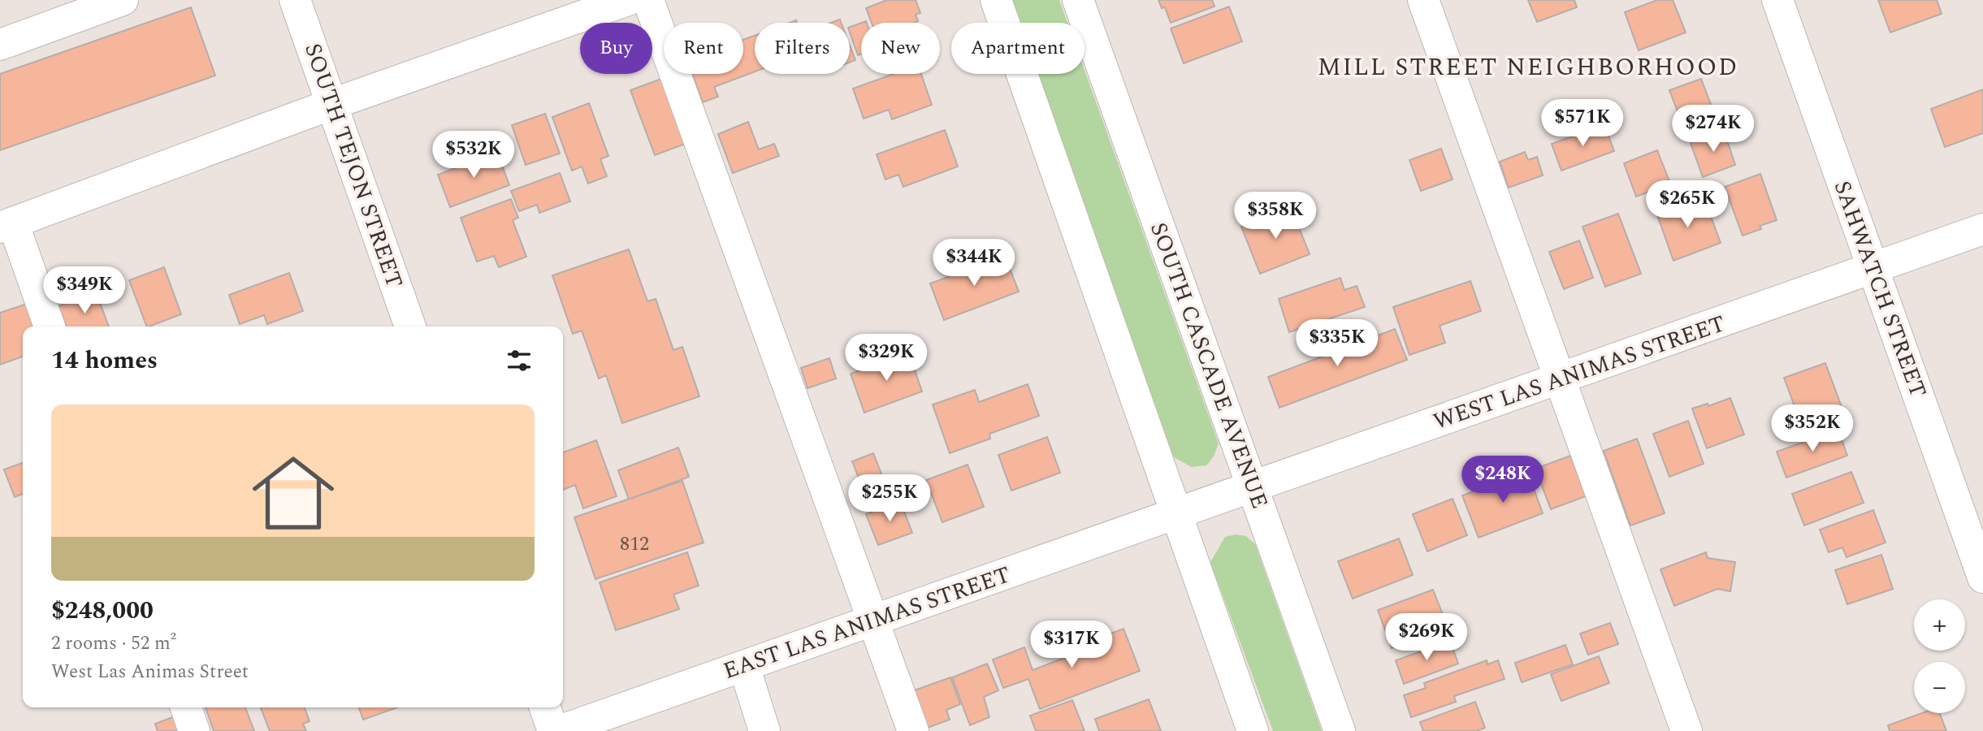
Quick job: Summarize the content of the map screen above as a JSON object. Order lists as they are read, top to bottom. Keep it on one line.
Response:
{"streets":{"street":["SOUTH TEJON STREET","SAHWATCH STREET","SOUTH CASCADE AVENUE","WEST LAS ANIMAS STREET","EAST LAS ANIMAS STREET"]},"crossings":[["SAHWATCH STREET","WEST LAS ANIMAS STREET"],["SOUTH CASCADE AVENUE","WEST LAS ANIMAS STREET"],["WEST LAS ANIMAS STREET","EAST LAS ANIMAS STREET"]],"districts":["MILL STREET NEIGHBORHOOD"],"house_numbers":["812"],"page":{"chip":["Buy","Rent","Filters","New","Apartment"],"price":["$571K","$274K","$532K","$265K","$358K","$344K","$349K","$335K","$329K","$352K","$248K","$255K","$269K","$317K"],"heading":"14 homes","list":[{"name":"$248,000","note":"2 rooms · 52 m² · West Las Animas Street"}],"map_buttons":["+","−"]}}
